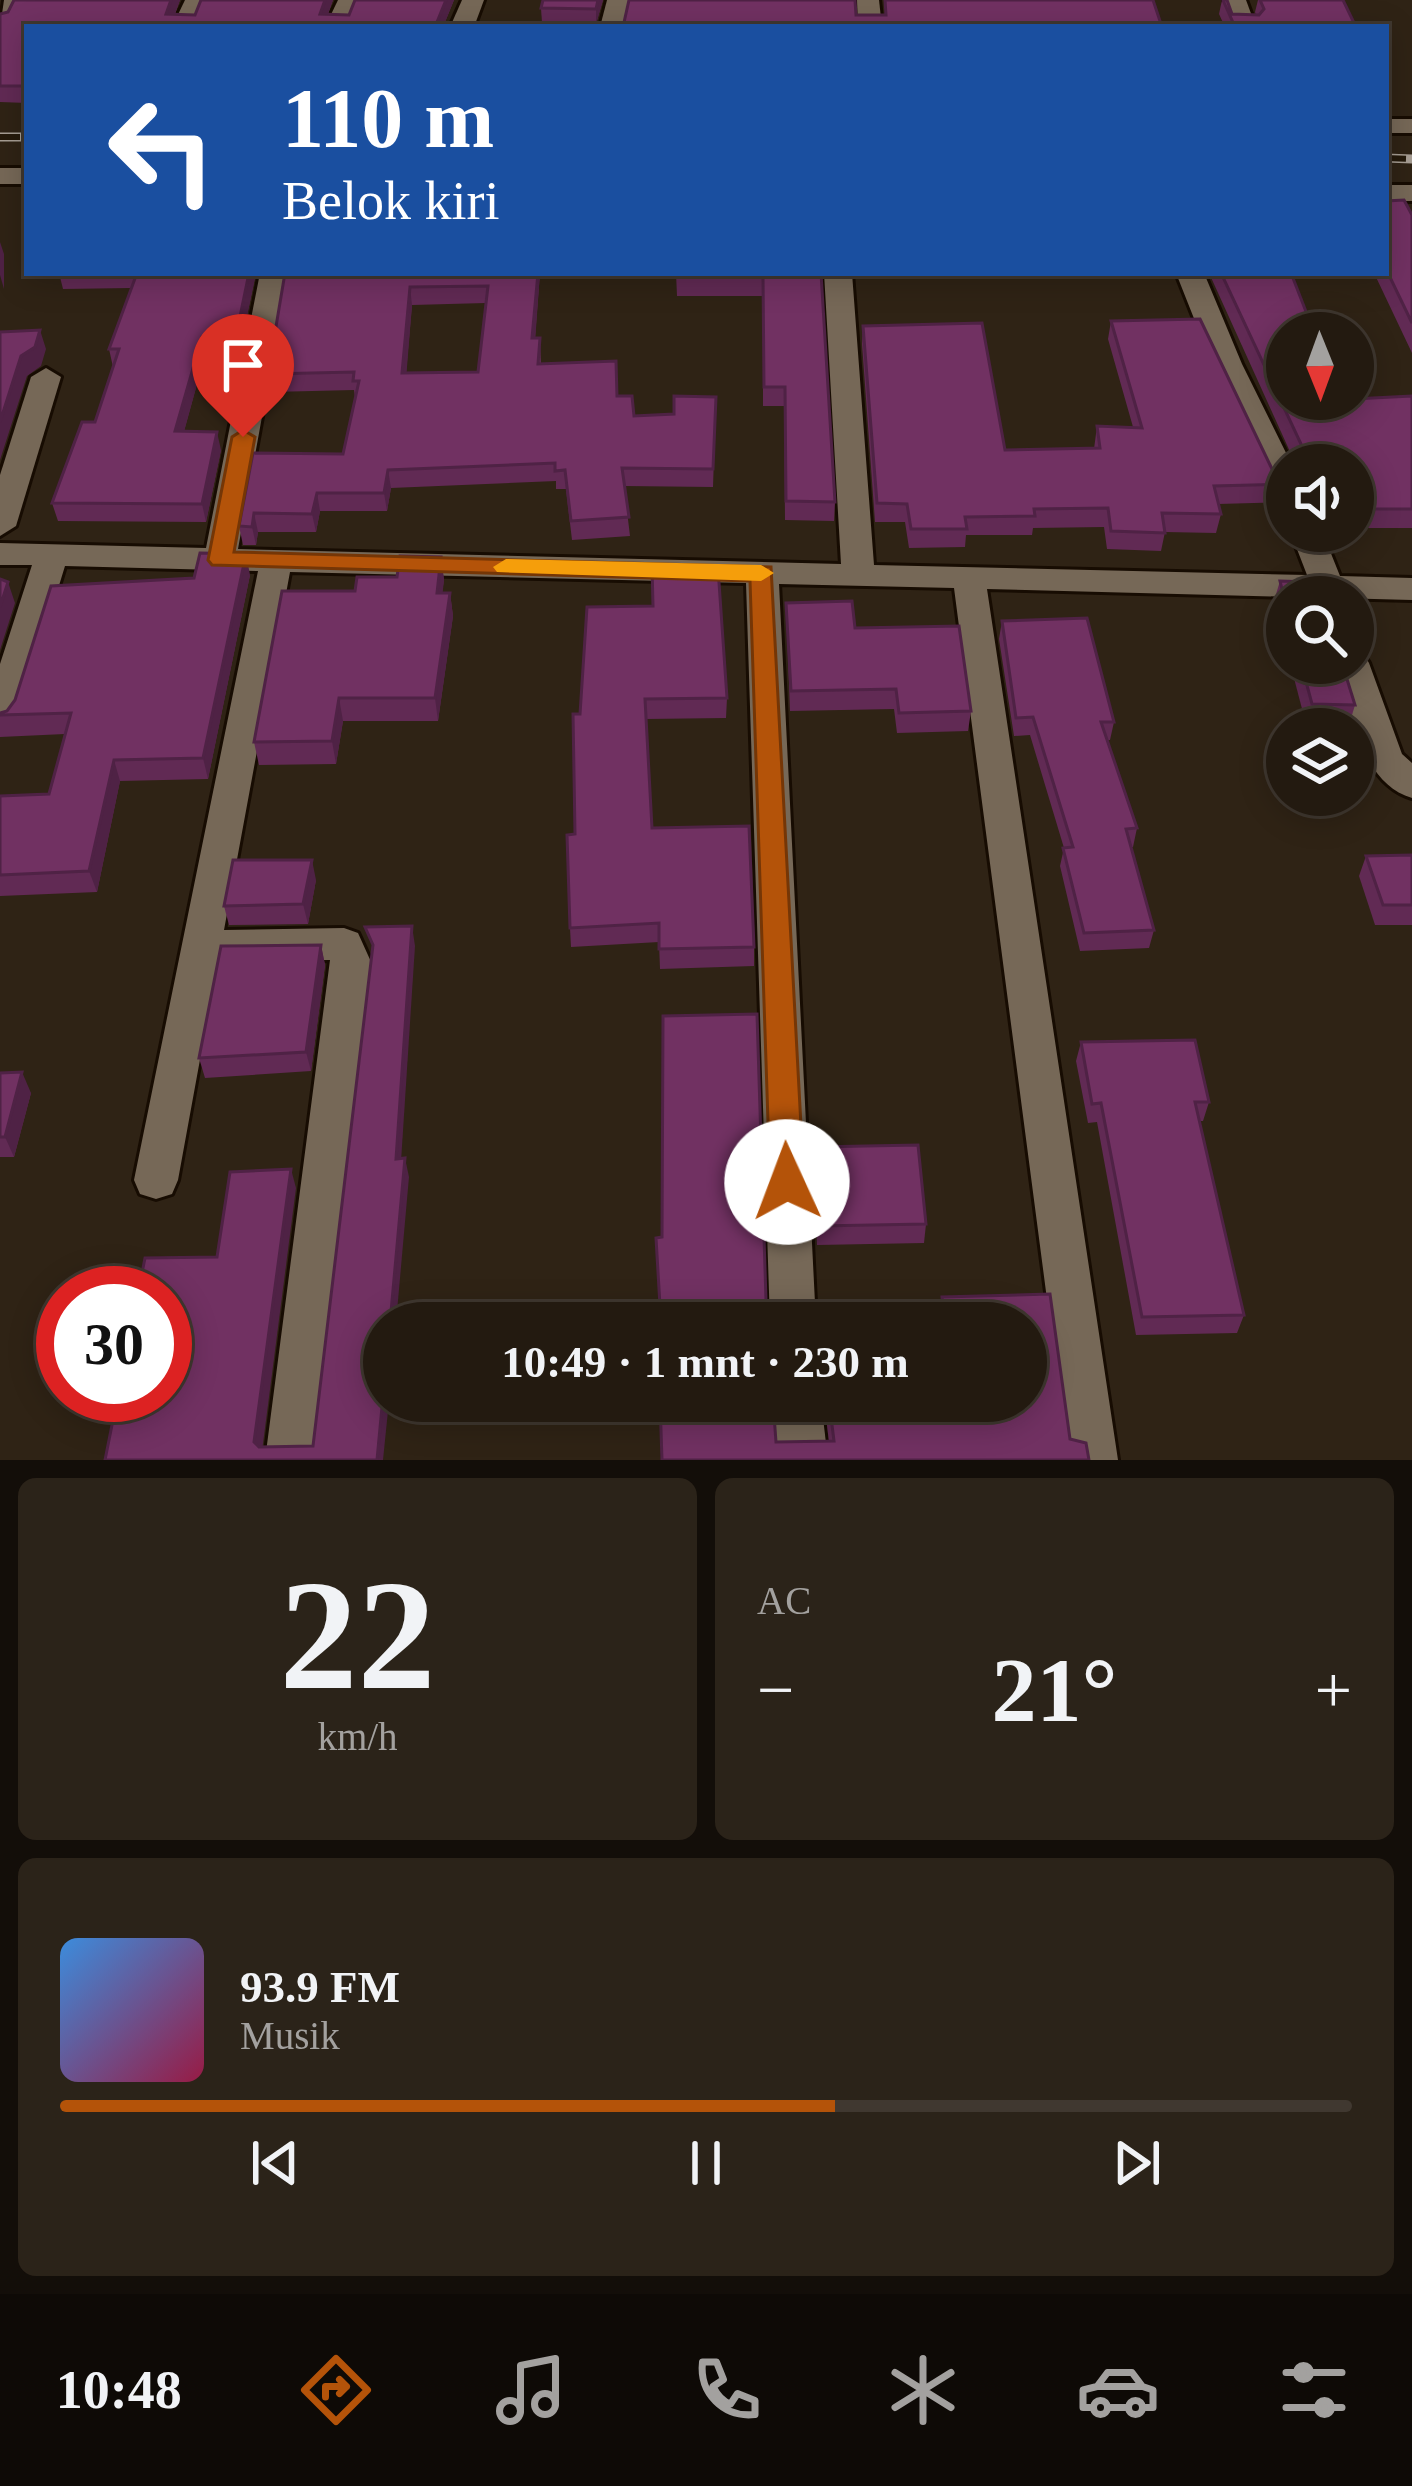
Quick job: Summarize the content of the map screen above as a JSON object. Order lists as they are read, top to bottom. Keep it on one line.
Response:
{"north":"bottom","page":{"turn":["110 m","Belok kiri"],"limit":"30","trip":"10:49 · 1 mnt · 230 m","tile":[["22","km/h"],"AC"],"heat":["−","21°","+"],"song":["93.9 FM","Musik"],"tabs":"10:48"}}
